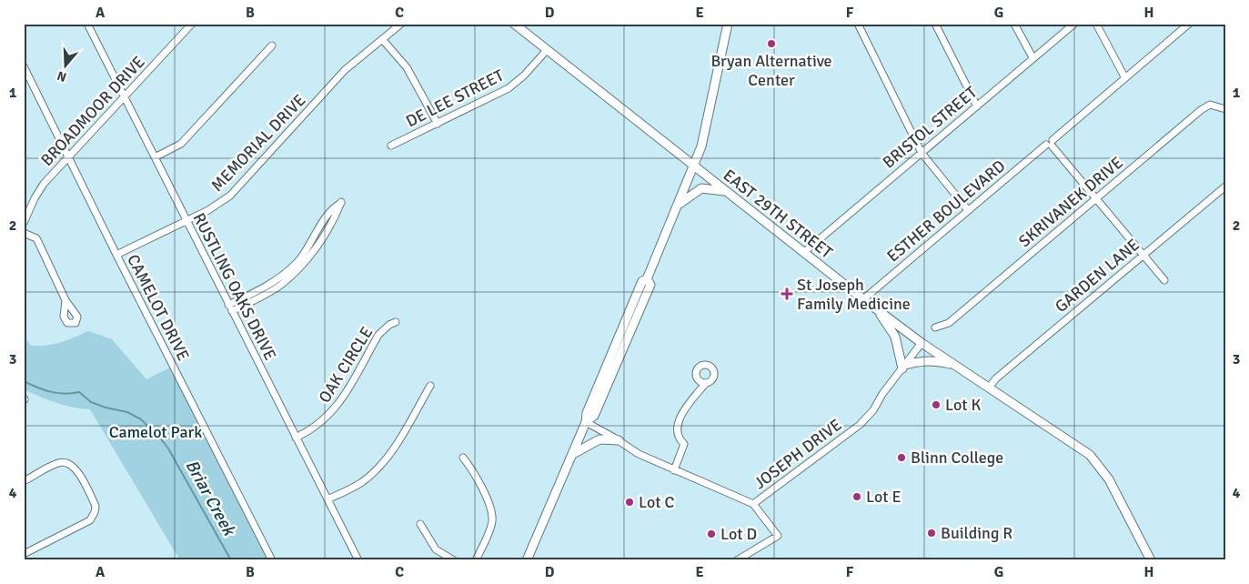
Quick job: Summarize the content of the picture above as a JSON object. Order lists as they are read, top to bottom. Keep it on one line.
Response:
{"streets":{"main road":["EAST 29TH STREET"],"street":["DE LEE STREET","BROADMOOR DRIVE","BRISTOL STREET","MEMORIAL DRIVE","SKRIVANEK DRIVE","ESTHER BOULEVARD","GARDEN LANE","RUSTLING OAKS DRIVE","CAMELOT DRIVE","OAK CIRCLE","JOSEPH DRIVE"]},"crossings":[["DE LEE STREET","EAST 29TH STREET"],["BROADMOOR DRIVE","RUSTLING OAKS DRIVE"],["BROADMOOR DRIVE","CAMELOT DRIVE"],["BRISTOL STREET","EAST 29TH STREET"],["MEMORIAL DRIVE","RUSTLING OAKS DRIVE"],["MEMORIAL DRIVE","CAMELOT DRIVE"],["ESTHER BOULEVARD","EAST 29TH STREET"],["EAST 29TH STREET","GARDEN LANE"],["EAST 29TH STREET","JOSEPH DRIVE"],["RUSTLING OAKS DRIVE","OAK CIRCLE"]],"water":["Briar Creek"],"parks":["Camelot Park"],"places":{"other":["Bryan Alternative Center","Lot K","Blinn College","Lot E","Lot C","Building R","Lot D"],"health":["St Joseph Family Medicine"]},"north":"bottom","grid":{"columns":["A","B","C","D","E","F","G","H"],"rows":["1","2","3","4"]}}
